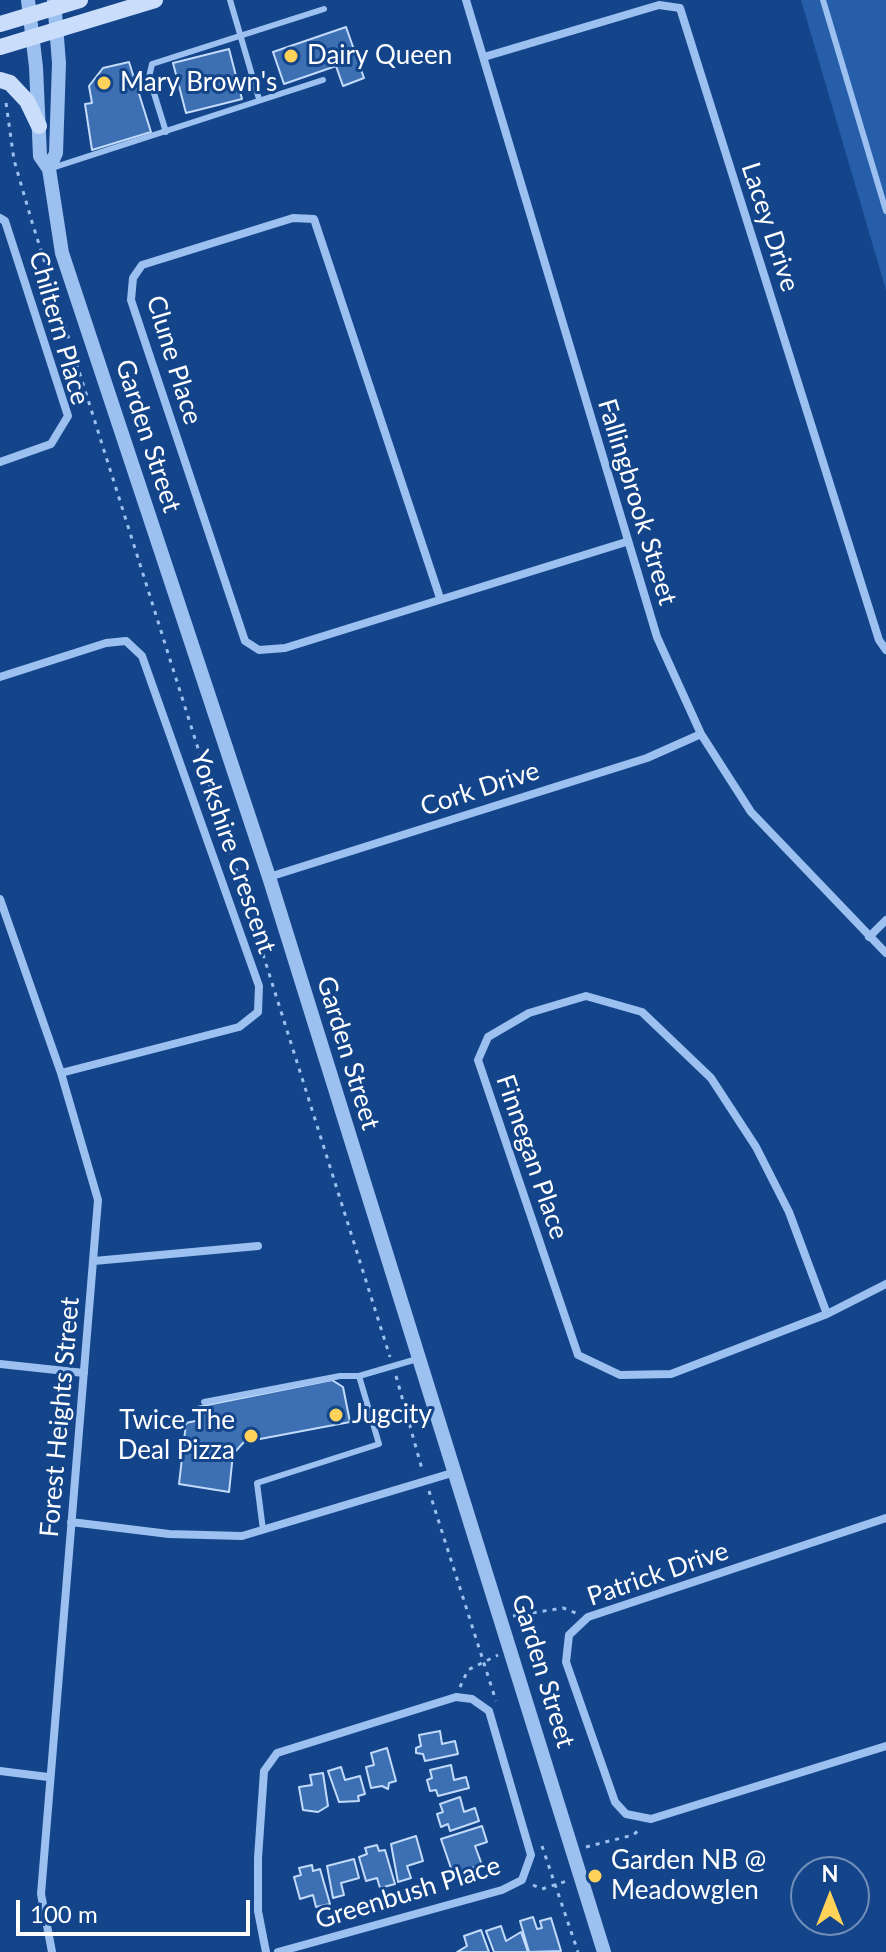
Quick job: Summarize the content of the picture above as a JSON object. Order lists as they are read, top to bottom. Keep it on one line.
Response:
{"streets":{"street":["Lacey Drive","Chiltern Place","Clune Place","Garden Street","Fallingbrook Street","Cork Drive","Yorkshire Crescent","Finnegan Place","Forest Heights Street","Patrick Drive","Greenbush Place"]},"crossings":[["Lacey Drive","Fallingbrook Street"],["Clune Place","Fallingbrook Street"],["Garden Street","Cork Drive"],["Fallingbrook Street","Cork Drive"],["Yorkshire Crescent","Forest Heights Street"]],"places":["Dairy Queen","Mary Brown's","Jugcity","Twice The Deal Pizza","Garden NB @ Meadowglen"],"scale_bar":"100 m","north":"top"}
